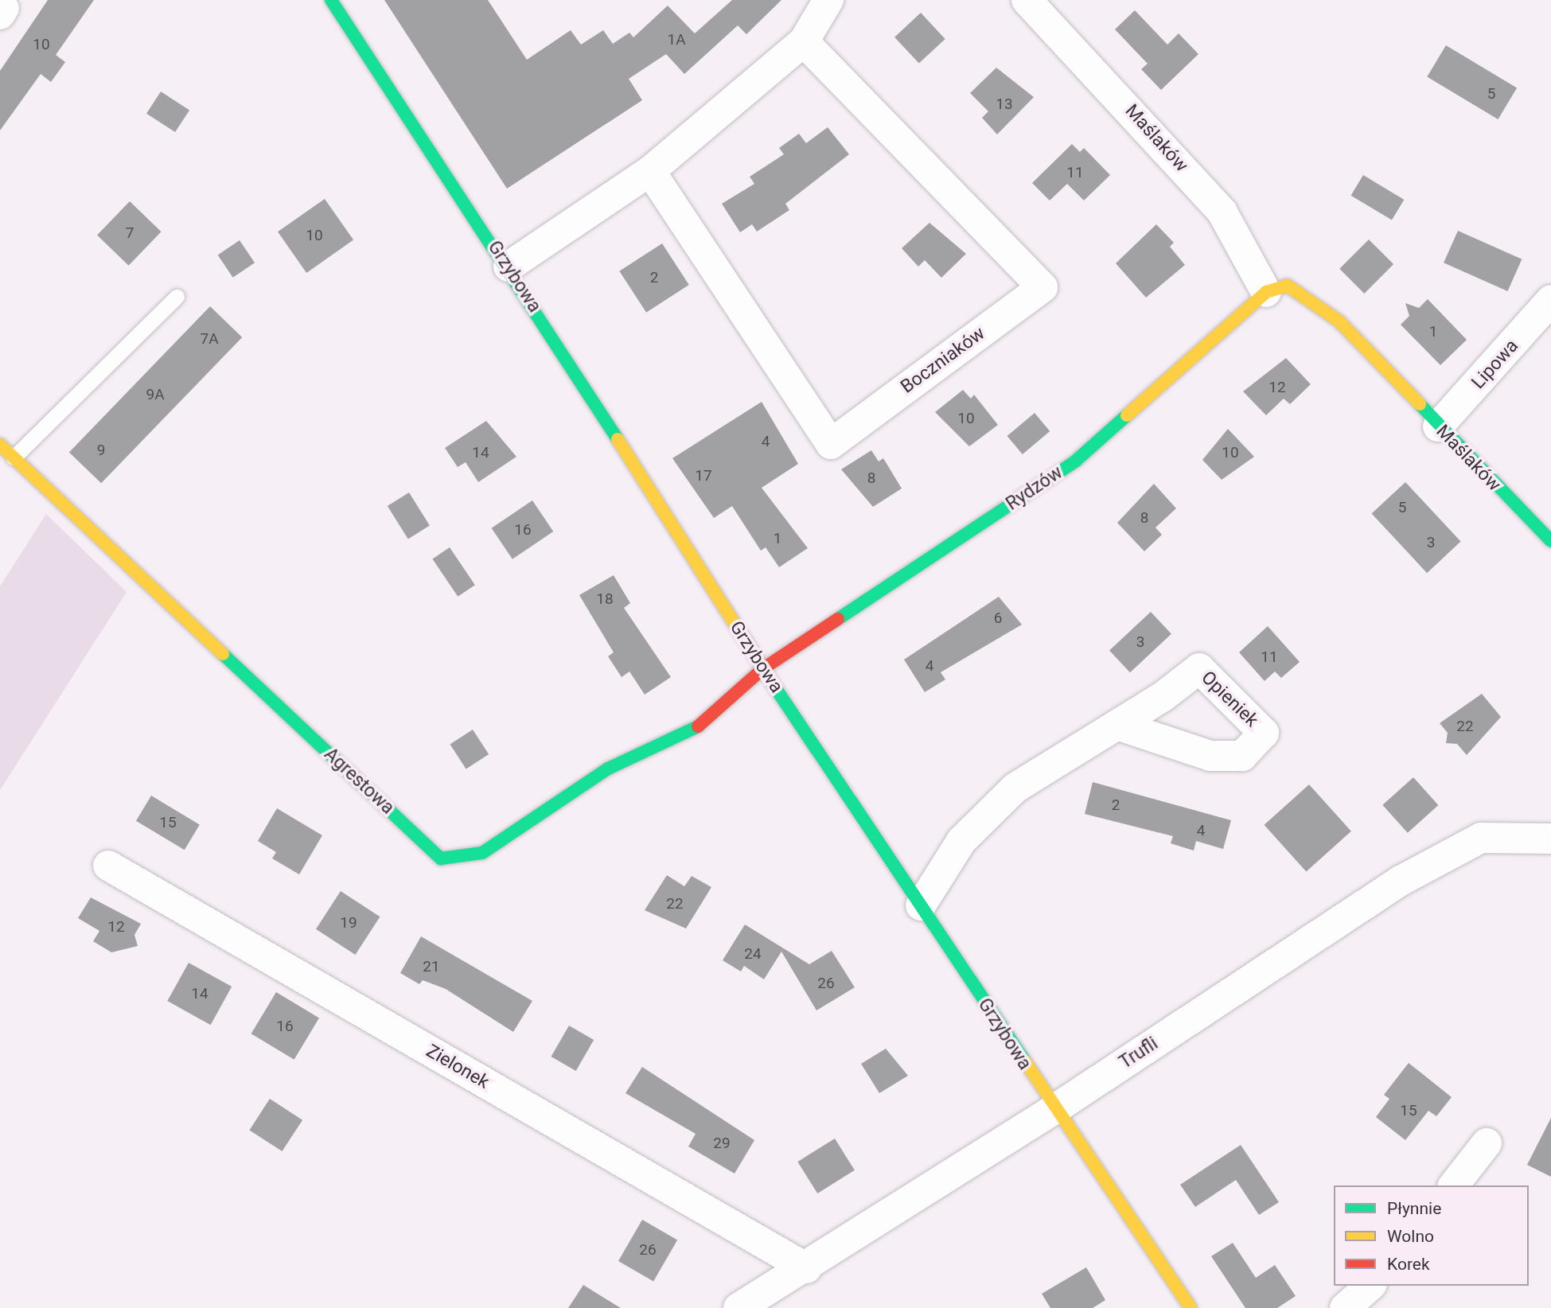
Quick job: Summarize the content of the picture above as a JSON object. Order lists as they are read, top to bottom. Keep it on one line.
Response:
{"streets":{"street":["Maślaków","Grzybowa","Boczniaków","Lipowa","Rydzów","Agrestowa","Trufli","Zielonek"]},"crossings":[["Maślaków","Lipowa"],["Maślaków","Rydzów"],["Grzybowa","Rydzów"],["Grzybowa","Agrestowa"],["Grzybowa","Trufli"],["Rydzów","Agrestowa"],["Trufli","Zielonek"]],"house_numbers":["1A","10","5","13","11","7","10","2","1","7A","12","9A","10","4","9","14","10","17","8","5","8","16","1","3","18","6","3","11","4","22","2","15","4","22","19","12","24","21","26","14","16","15","29","26"],"legend":["Płynnie","Wolno","Korek"]}
